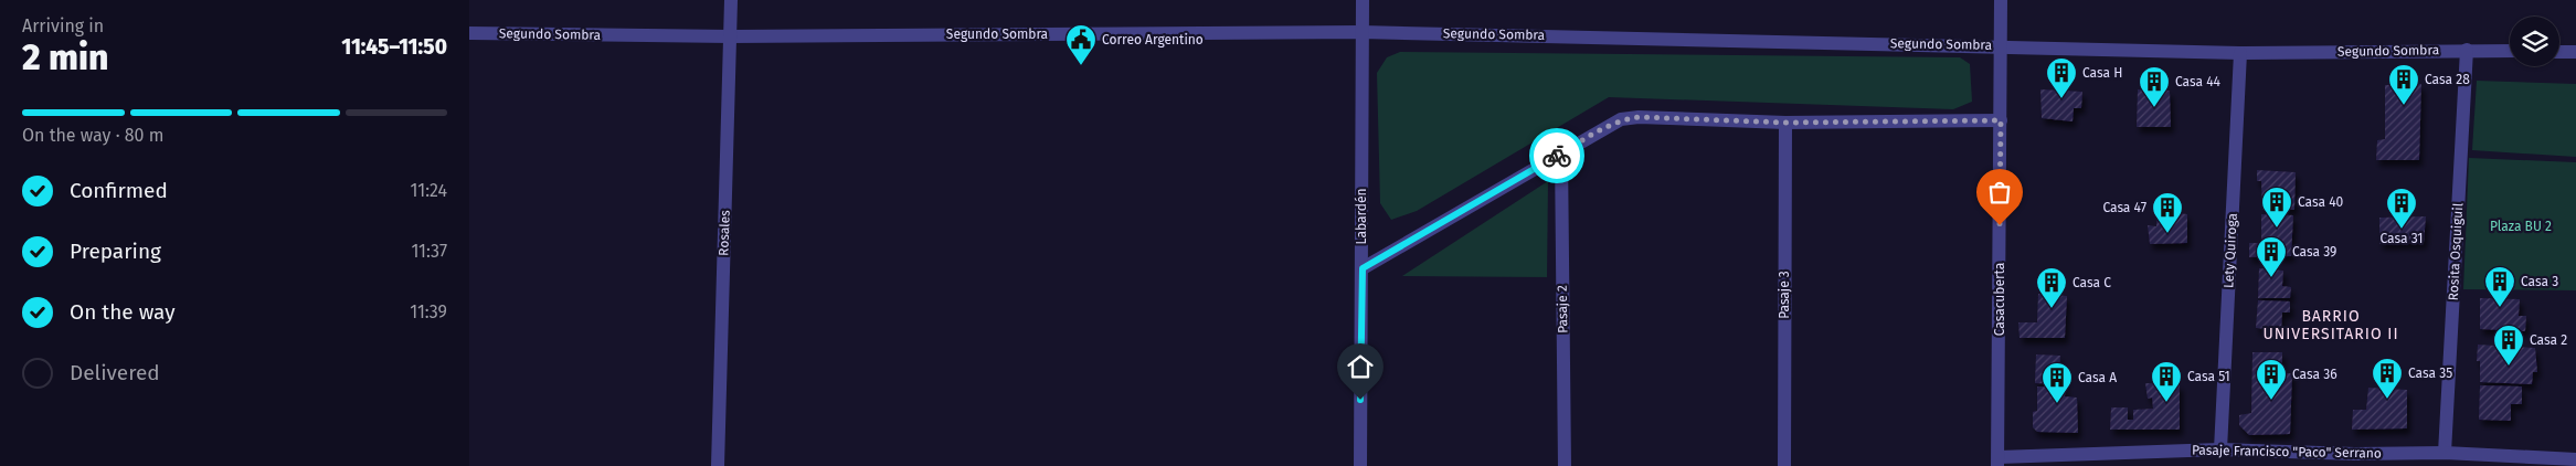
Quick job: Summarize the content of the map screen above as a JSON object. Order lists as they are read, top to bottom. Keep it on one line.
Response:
{"streets":{"street":["Segundo Sombra","Labardén","Rosales","Lety Quiroga","Rosita Osquiguil","Pasaje 3","Casacuberta","Pasaje 2","Pasaje Francisco \"Paco\" Serrano"]},"crossings":[["Segundo Sombra","Labardén"],["Segundo Sombra","Rosales"],["Segundo Sombra","Lety Quiroga"],["Segundo Sombra","Rosita Osquiguil"],["Segundo Sombra","Casacuberta"],["Lety Quiroga","Pasaje Francisco \"Paco\" Serrano"],["Rosita Osquiguil","Pasaje Francisco \"Paco\" Serrano"],["Casacuberta","Pasaje Francisco \"Paco\" Serrano"]],"districts":["BARRIO UNIVERSITARIO II"],"parks":["Plaza BU 2"],"places":{"public building":["Correo Argentino"],"building":["Casa H","Casa 28","Casa 44","Casa 40","Casa 31","Casa 47","Casa 39","Casa 3","Casa C","Casa 2","Casa 35","Casa 36","Casa 51","Casa A"]},"page":{"heading":["2 min","Arriving in","11:45–11:50"],"bar":"On the way · 80 m","list":[["Confirmed","11:24"],["Preparing","11:37"],["On the way","11:39"],"Delivered"]}}
